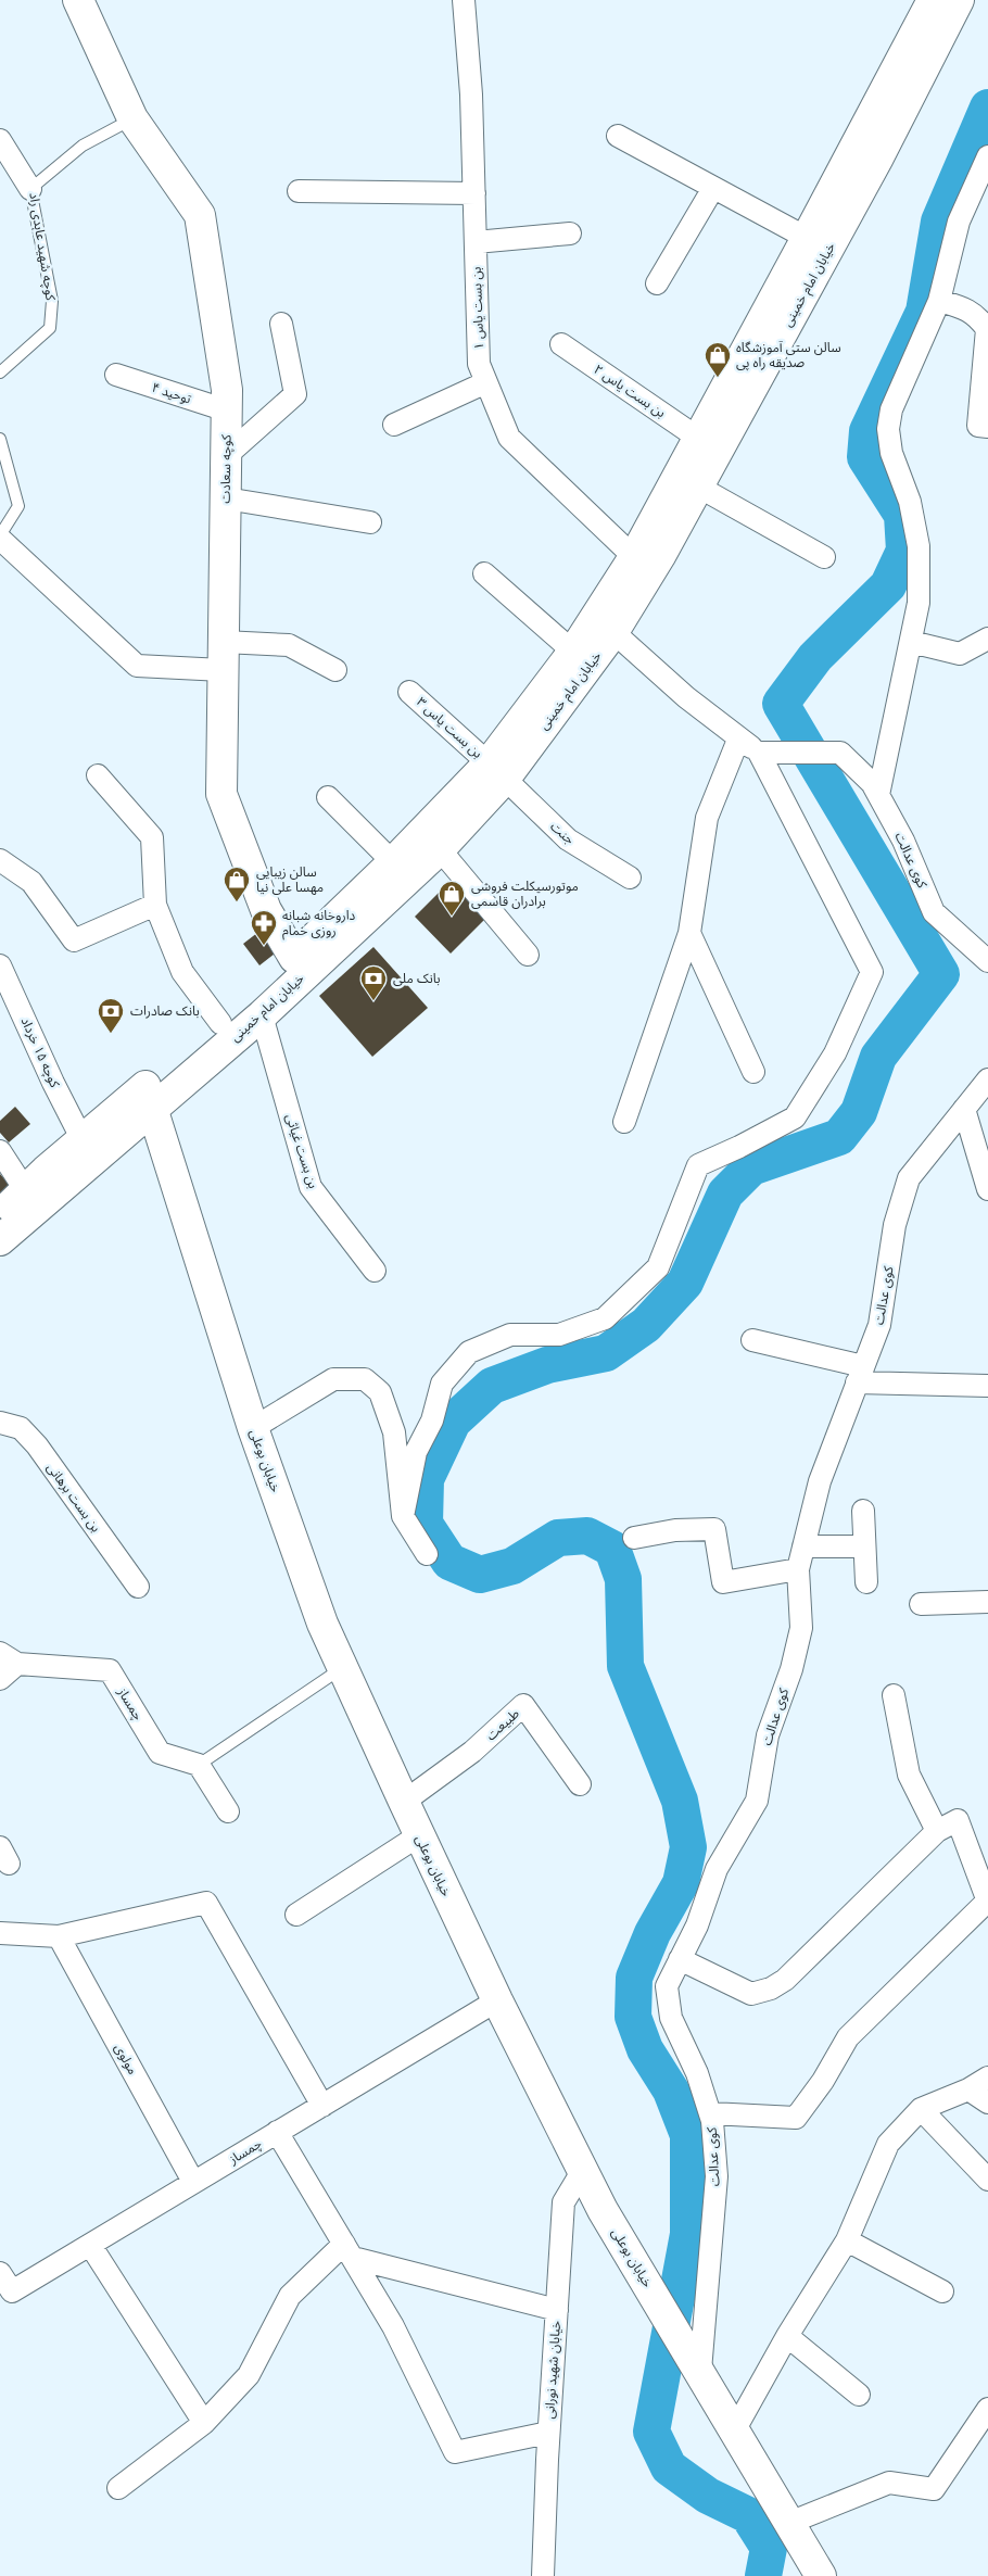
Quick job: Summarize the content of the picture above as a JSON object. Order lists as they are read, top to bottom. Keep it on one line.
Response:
{"streets":{"main road":["خیابان امام خمینی","کوچه سعادت","خیابان بوعلی"],"street":["بن بست یاس ۱","بن بست یاس ۲","توحید ۴","بن بست یاس ۳","جنت","کوی عدالت","کوچه ۱۵ خرداد","بن بست غیاثی","بن بست برهانی","چمساز","طبيعت","مولوی","خیابان شهید نورانی"],"lane":["کوچه شهید عابدی راد"]},"crossings":[["کوچه شهید عابدی راد","کوچه سعادت"],["خیابان امام خمینی","بن بست یاس ۱"],["خیابان امام خمینی","بن بست یاس ۲"],["خیابان امام خمینی","کوچه سعادت"],["خیابان امام خمینی","بن بست یاس ۳"],["خیابان امام خمینی","جنت"],["خیابان امام خمینی","کوچه ۱۵ خرداد"],["خیابان امام خمینی","بن بست غیاثی"],["خیابان امام خمینی","خیابان بوعلی"],["توحید ۴","کوچه سعادت"],["بن بست یاس ۳","جنت"],["کوی عدالت","خیابان بوعلی"],["خیابان بوعلی","چمساز"],["خیابان بوعلی","طبيعت"],["خیابان بوعلی","خیابان شهید نورانی"],["چمساز","مولوی"]],"places":{"shop":["سالن ستی آموزشگاه صدیقه راه پی","سالن زیبایی مهسا علی نیا","موتورسیکلت فروشی برادران قاسمی"],"pharmacy":["داروخانه شبانه روزی خمام"],"bank":["بانک ملی","بانک صادرات"]}}
